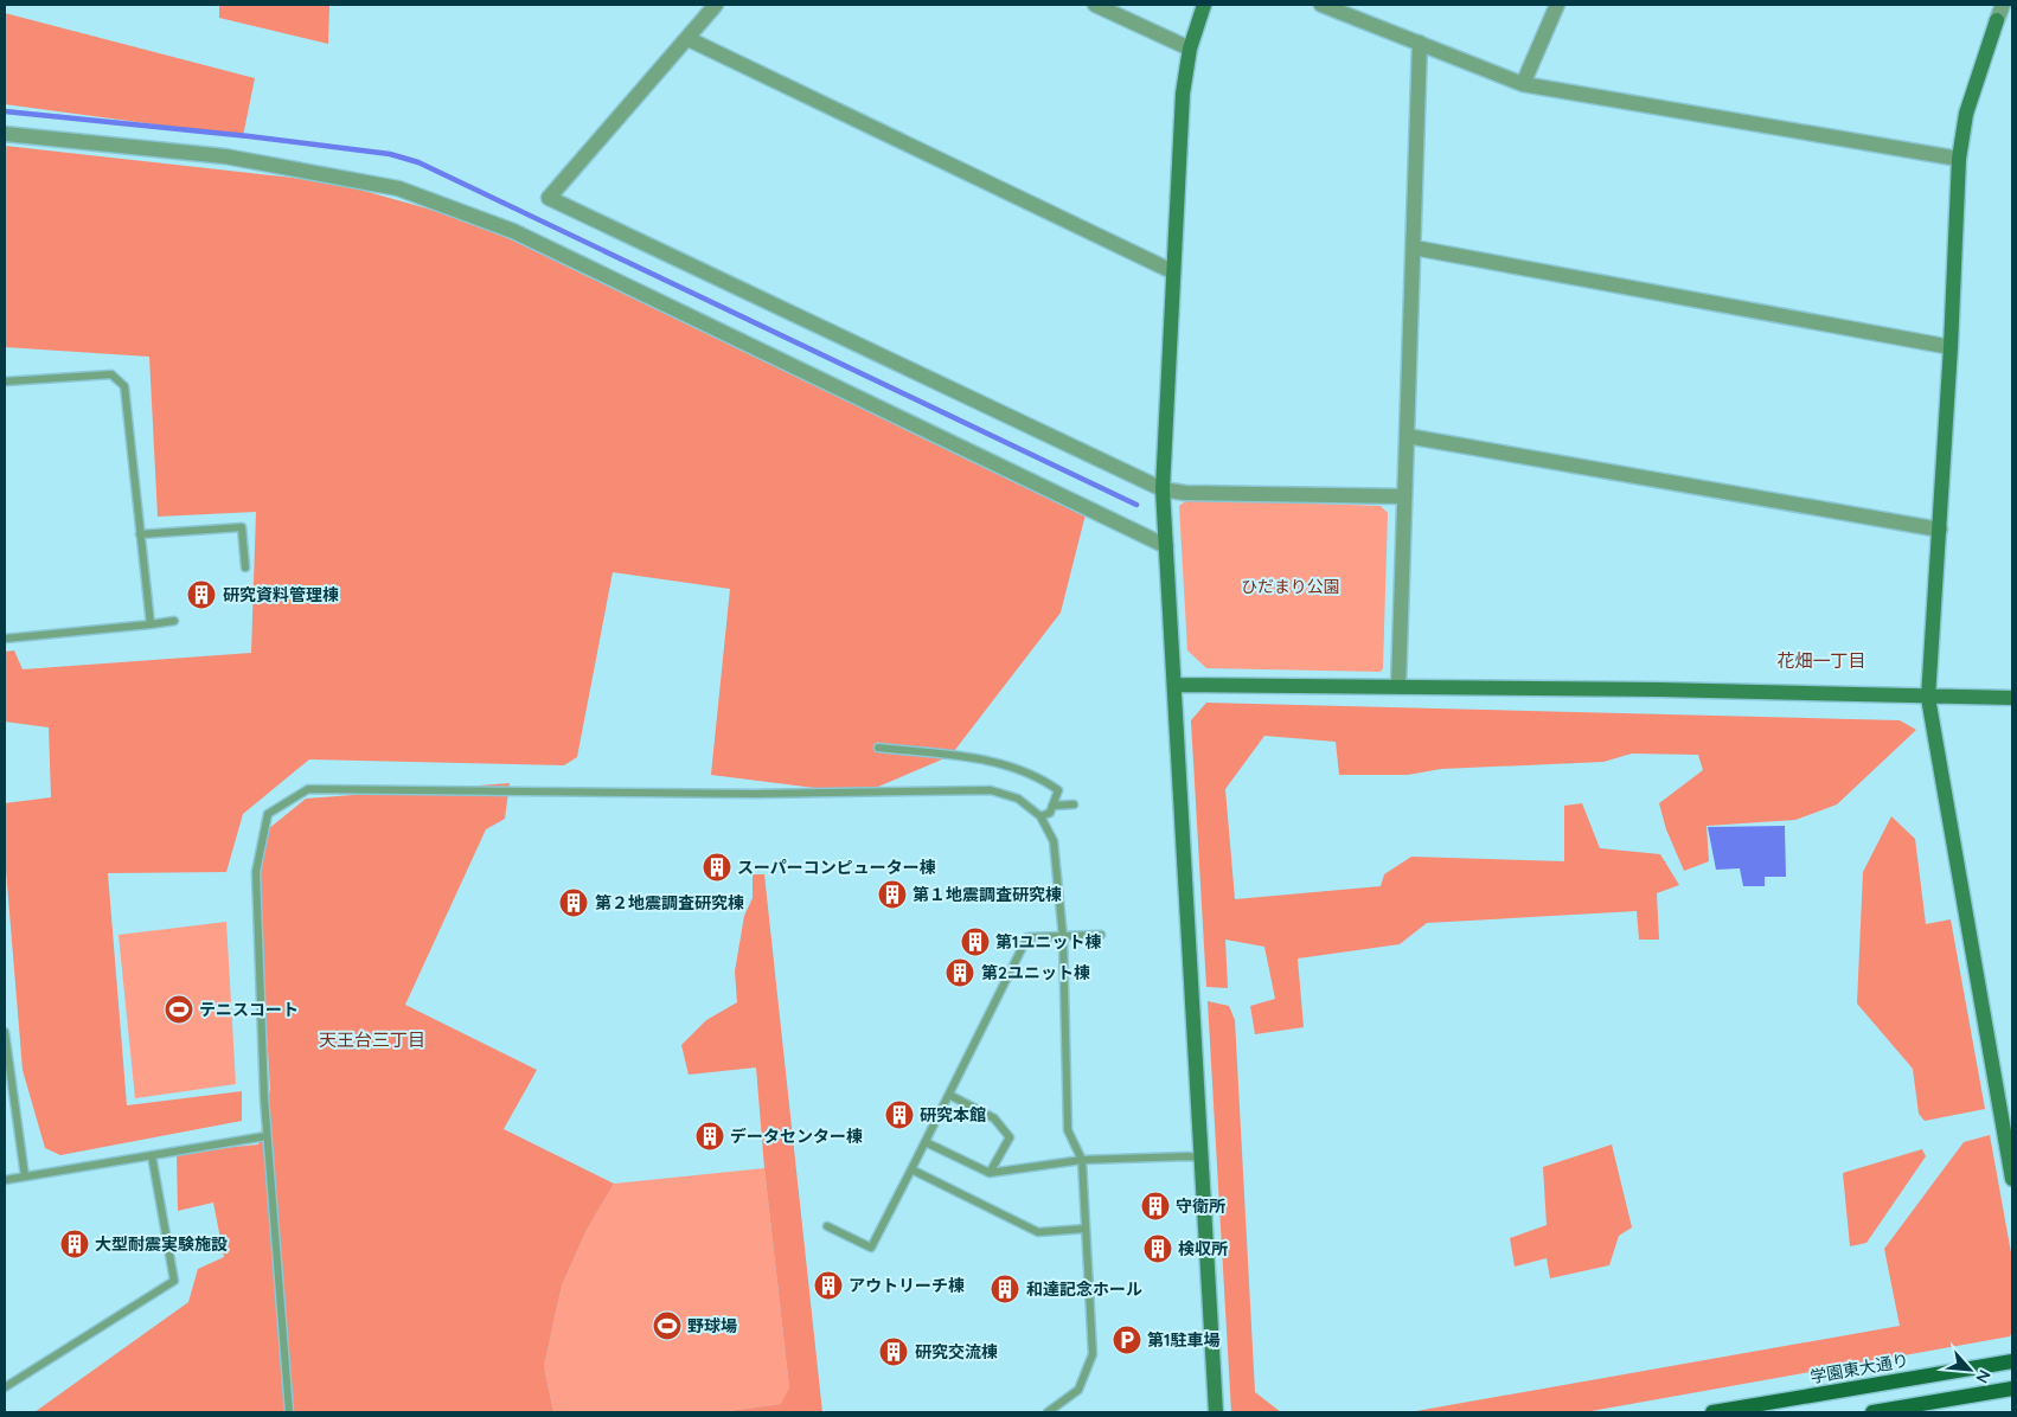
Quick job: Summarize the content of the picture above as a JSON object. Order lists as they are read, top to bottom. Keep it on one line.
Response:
{"streets":{"main road":["学園東大通り"]},"districts":["花畑一丁目","天王台三丁目"],"parks":["ひだまり公園"],"places":{"building":["研究資料管理棟","スーパーコンピューター棟","第１地震調査研究棟","第２地震調査研究棟","第1ユニット棟","第2ユニット棟","研究本館","データセンター棟","守衛所","大型耐震実験施設","検収所","アウトリーチ棟","和達記念ホール","研究交流棟"],"sports":["テニスコート","野球場"],"parking":["第1駐車場"]},"north":"bottom right"}
